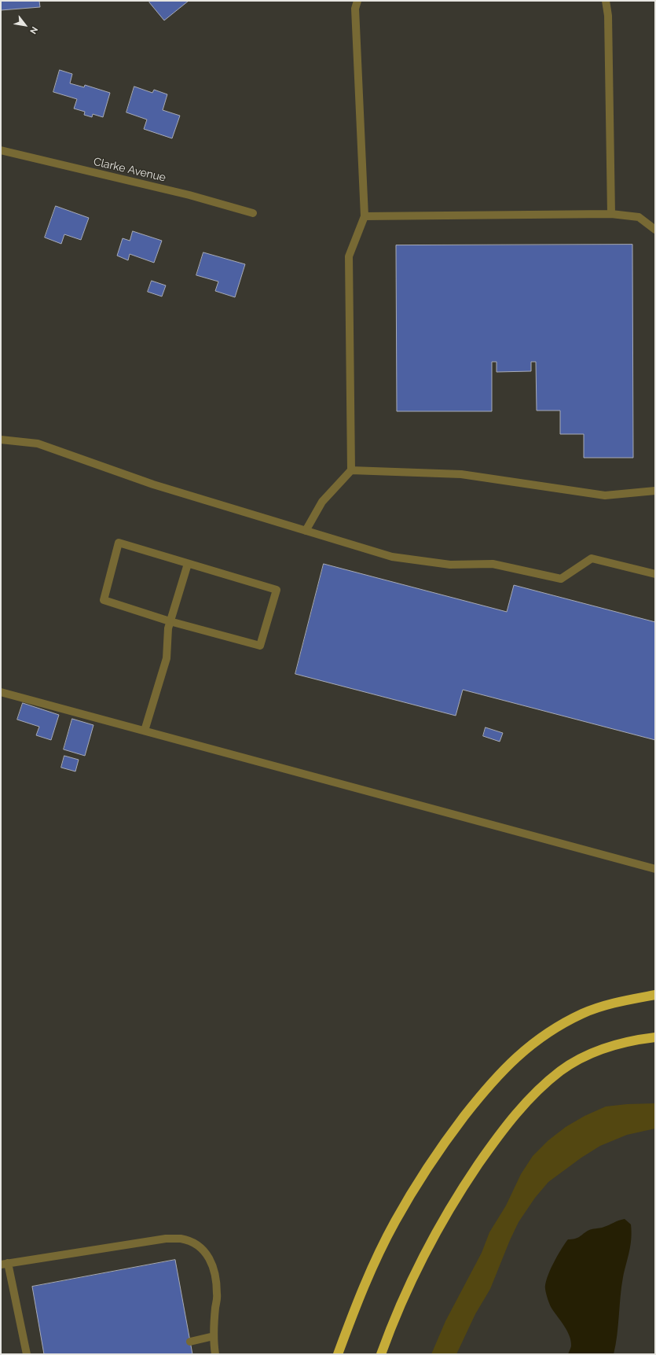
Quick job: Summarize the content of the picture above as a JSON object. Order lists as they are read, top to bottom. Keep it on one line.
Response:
{"streets":{"street":["Clarke Avenue"]},"north":"bottom right"}
